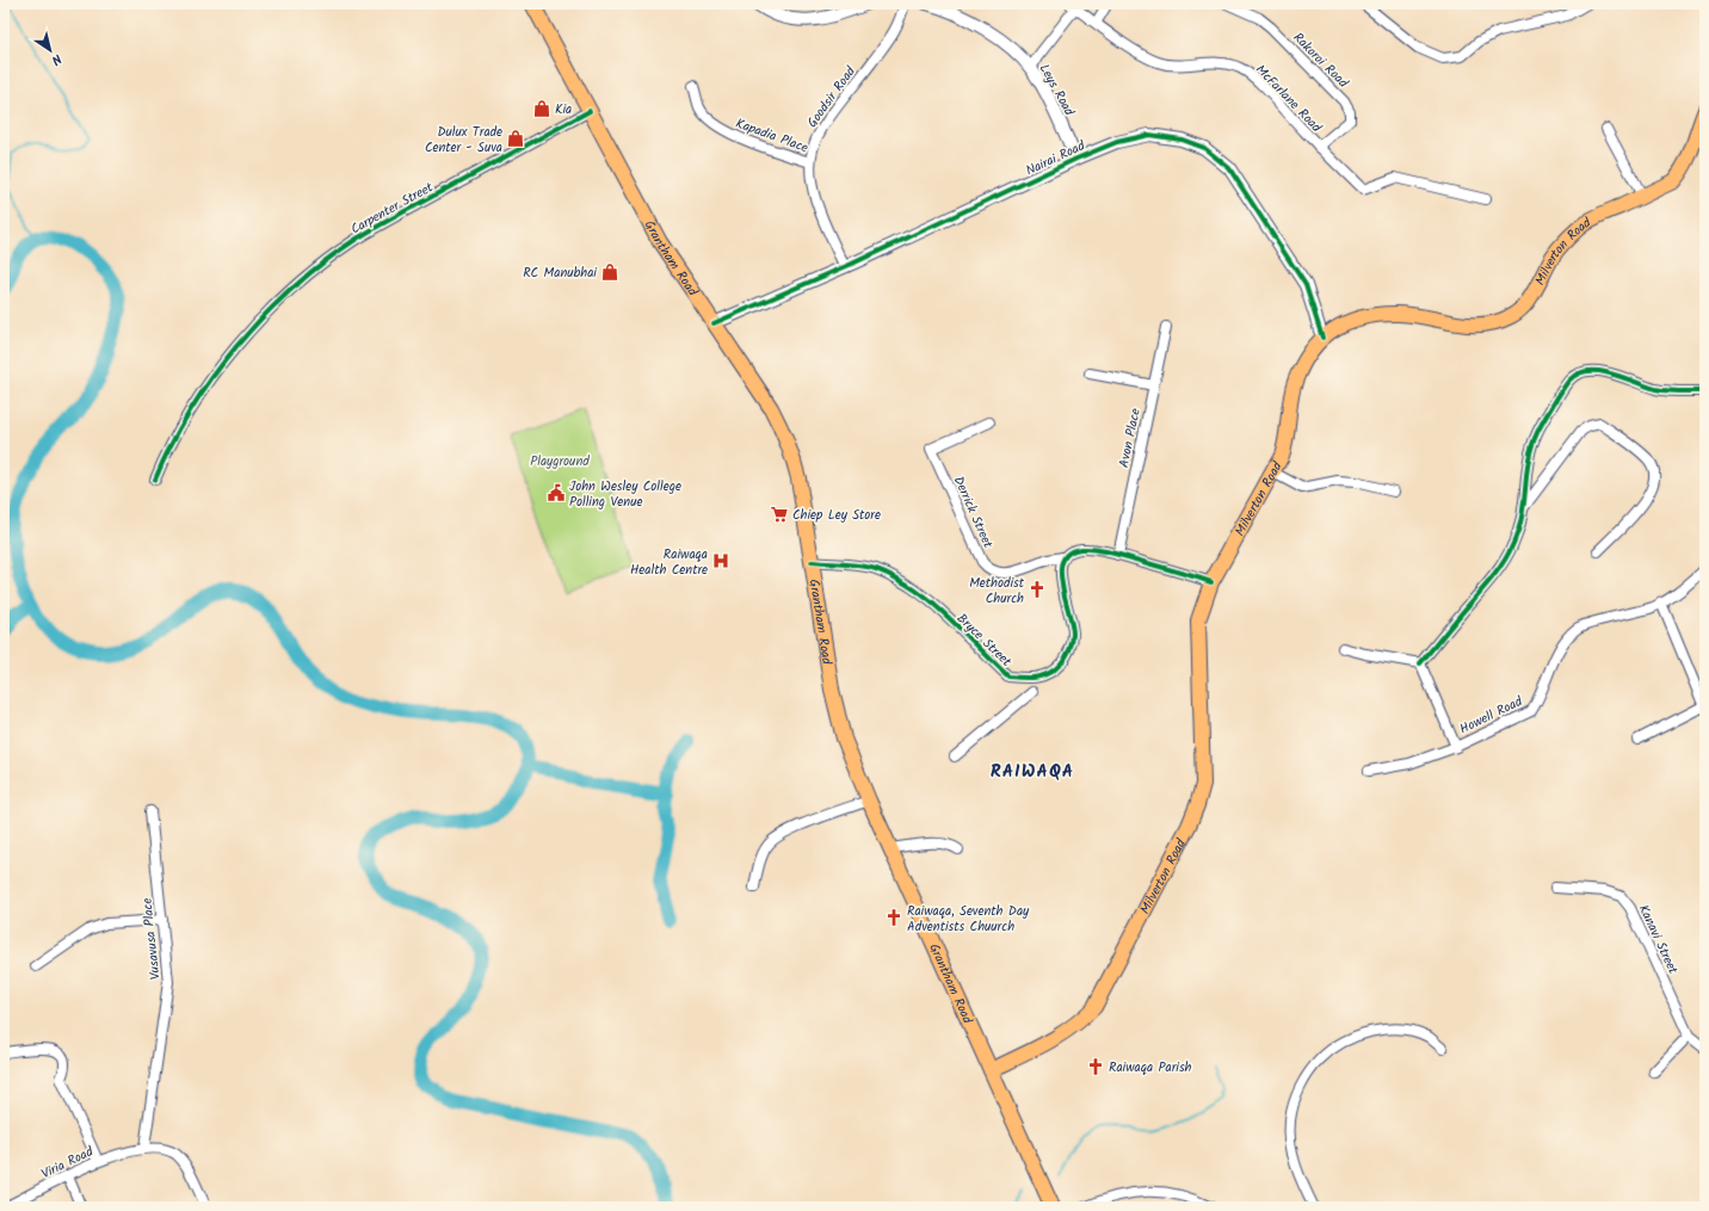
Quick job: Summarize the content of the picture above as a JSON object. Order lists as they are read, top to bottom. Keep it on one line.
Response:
{"streets":{"main road":["Milverton Road","Grantham Road"],"street":["Rakoroi Road","Leys Road","Goodsir Road","McFarlane Road","Kapadia Place","Nairai Road","Carpenter Street","Avon Place","Derrick Street","Bryce Street","Howell Road","Vusavusa Place","Kanavi Street","Viria Road"]},"crossings":[["Rakoroi Road","McFarlane Road"],["Leys Road","Nairai Road"],["Goodsir Road","Kapadia Place"],["Goodsir Road","Nairai Road"],["Nairai Road","Milverton Road"],["Nairai Road","Grantham Road"],["Carpenter Street","Grantham Road"],["Milverton Road","Grantham Road"],["Grantham Road","Bryce Street"],["Derrick Street","Bryce Street"],["Vusavusa Place","Viria Road"]],"districts":["RAIWAQA"],"parks":["Playground"],"places":{"shop":["Kia","Dulux Trade Center - Suva","RC Manubhai"],"public building":["John Wesley College Polling Venue"],"supermarket":["Chiep Ley Store"],"hospital":["Raiwaqa Health Centre"],"church":["Methodist Church","Raiwaqa, Seventh Day Adventists Chuurch","Raiwaqa Parish"]},"north":"bottom right"}
